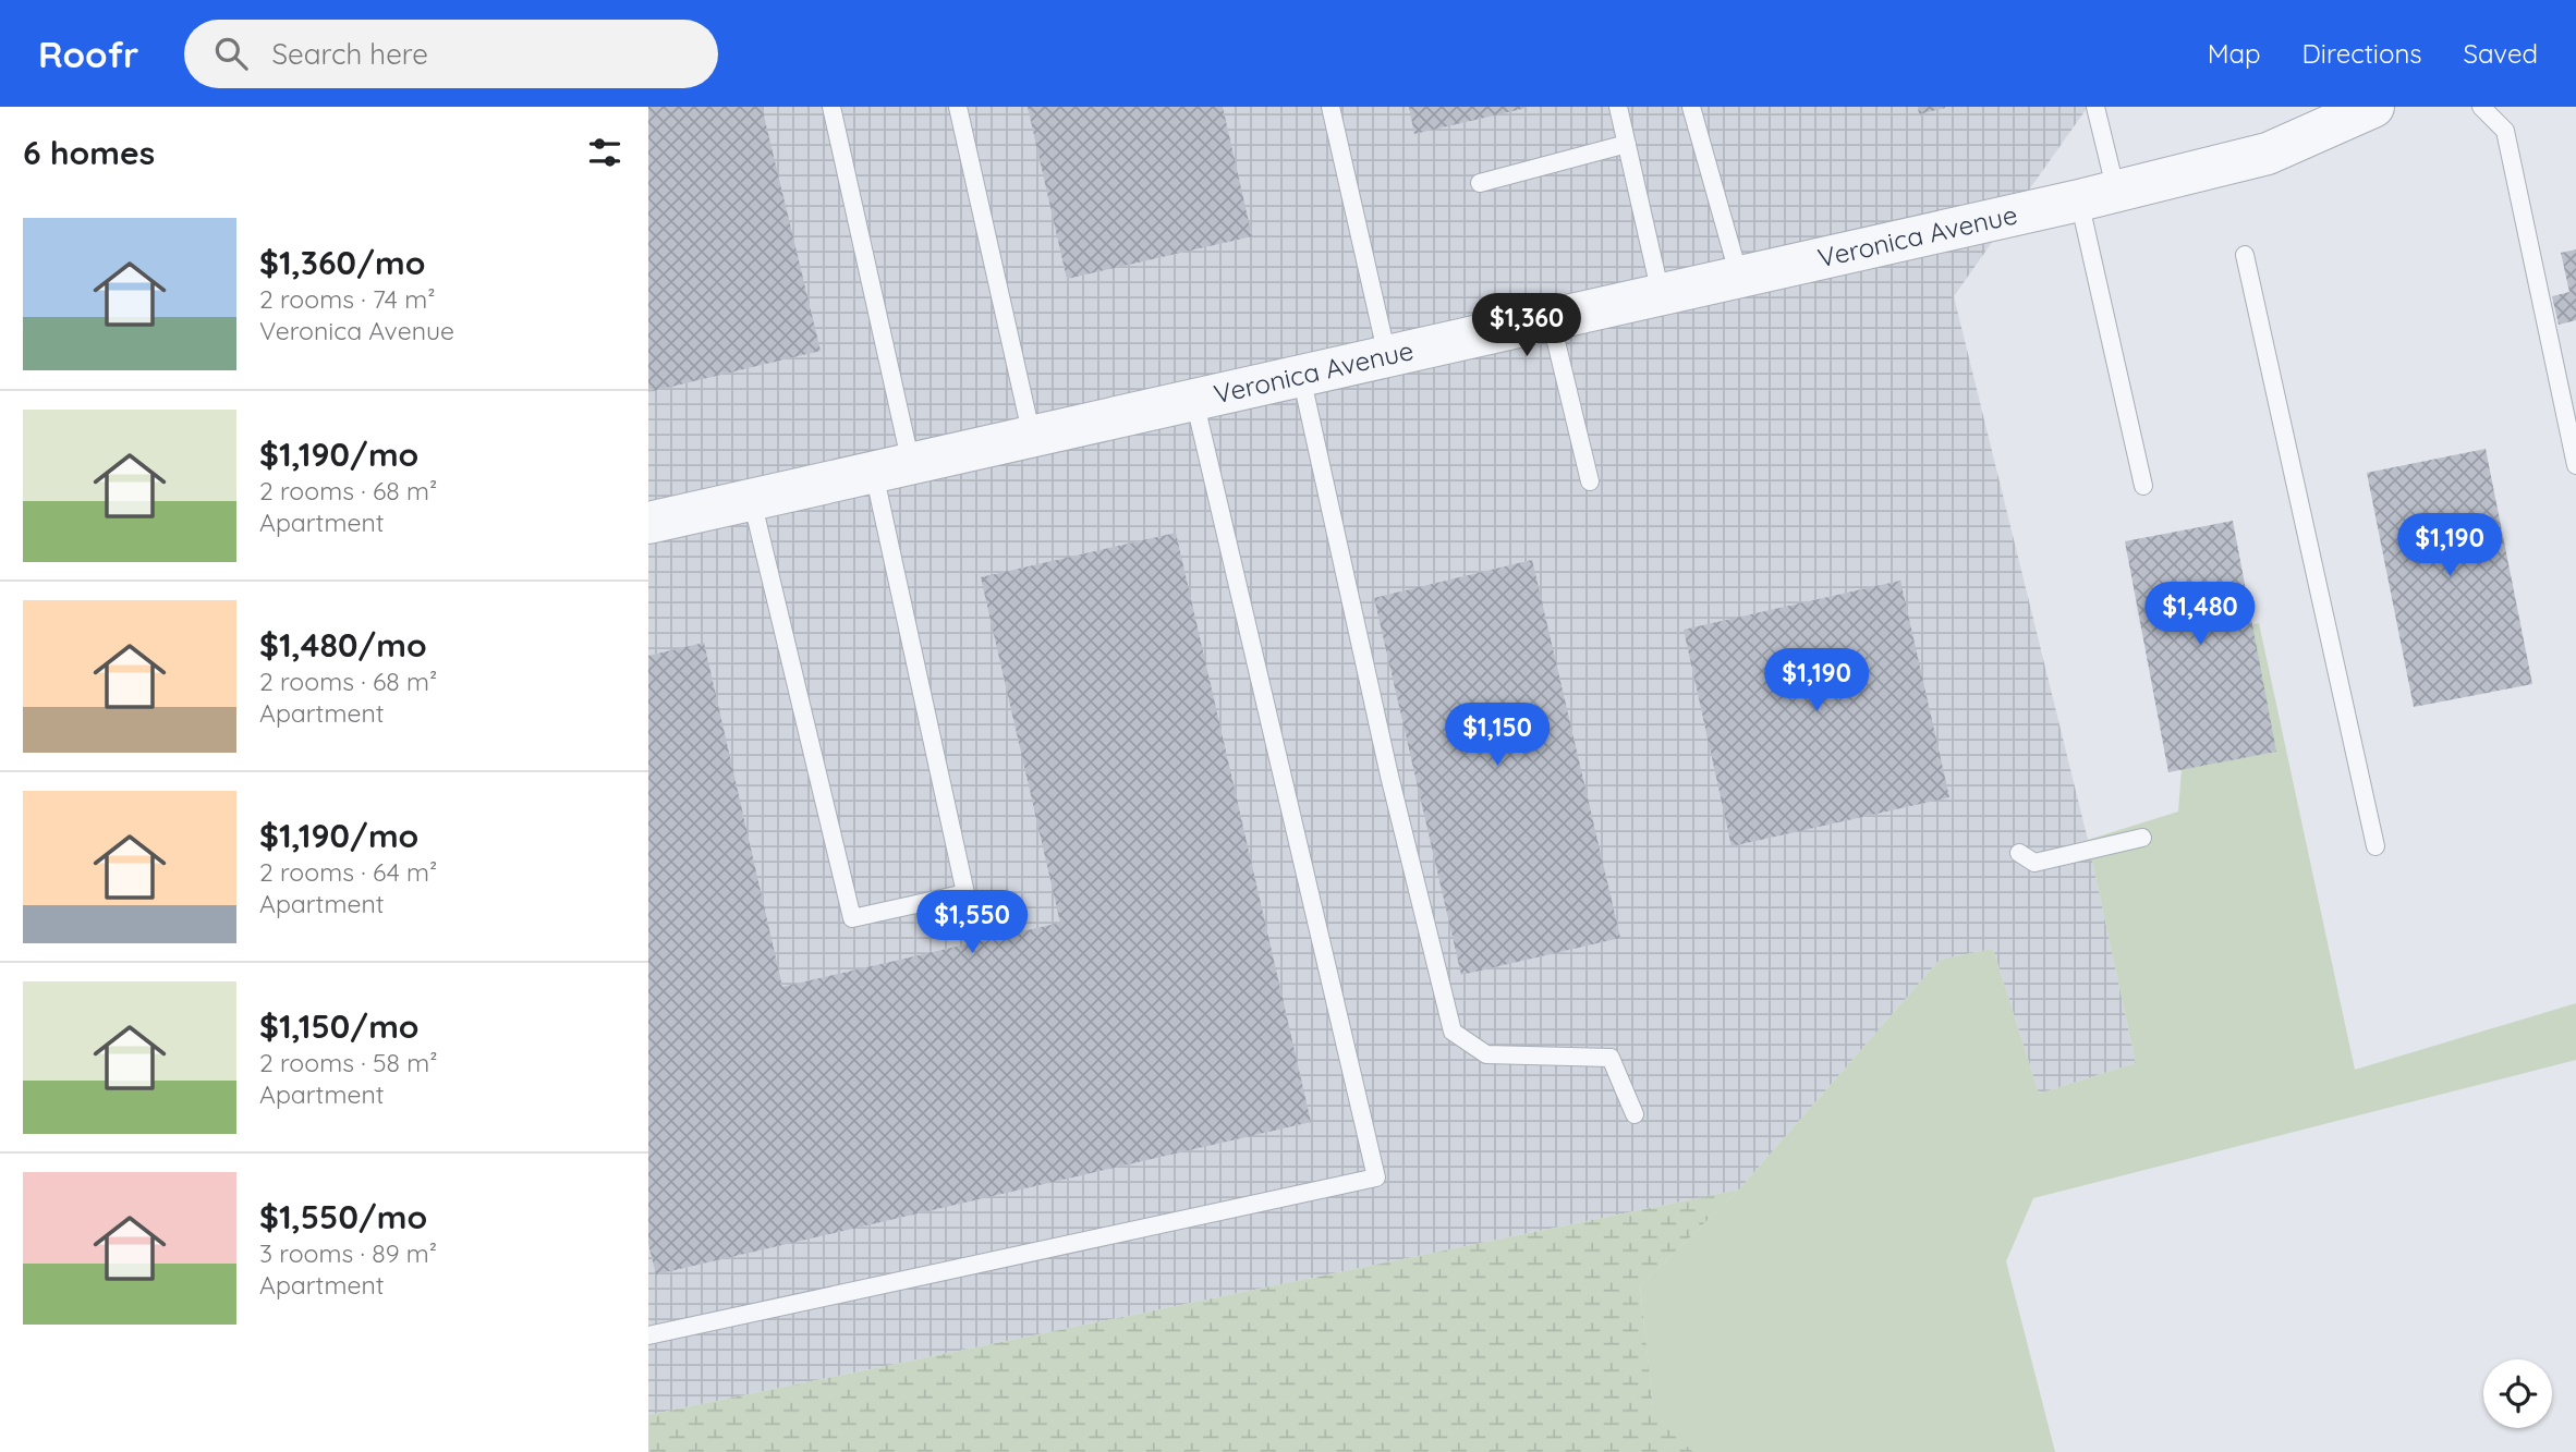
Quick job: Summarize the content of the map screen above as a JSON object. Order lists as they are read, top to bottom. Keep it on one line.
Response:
{"streets":{"street":["Veronica Avenue"]},"page":{"header":"Roofr","search":"Search here","nav":["Map","Directions","Saved"],"heading":"6 homes","list":[{"name":"$1,360/mo","note":"2 rooms · 74 m² · Veronica Avenue"},{"name":"$1,190/mo","note":"2 rooms · 68 m² · Apartment"},{"name":"$1,480/mo","note":"2 rooms · 68 m² · Apartment"},{"name":"$1,190/mo","note":"2 rooms · 64 m² · Apartment"},{"name":"$1,150/mo","note":"2 rooms · 58 m² · Apartment"},{"name":"$1,550/mo","note":"3 rooms · 89 m² · Apartment"}],"price":["$1,360","$1,190","$1,480","$1,190","$1,150","$1,550"]}}
